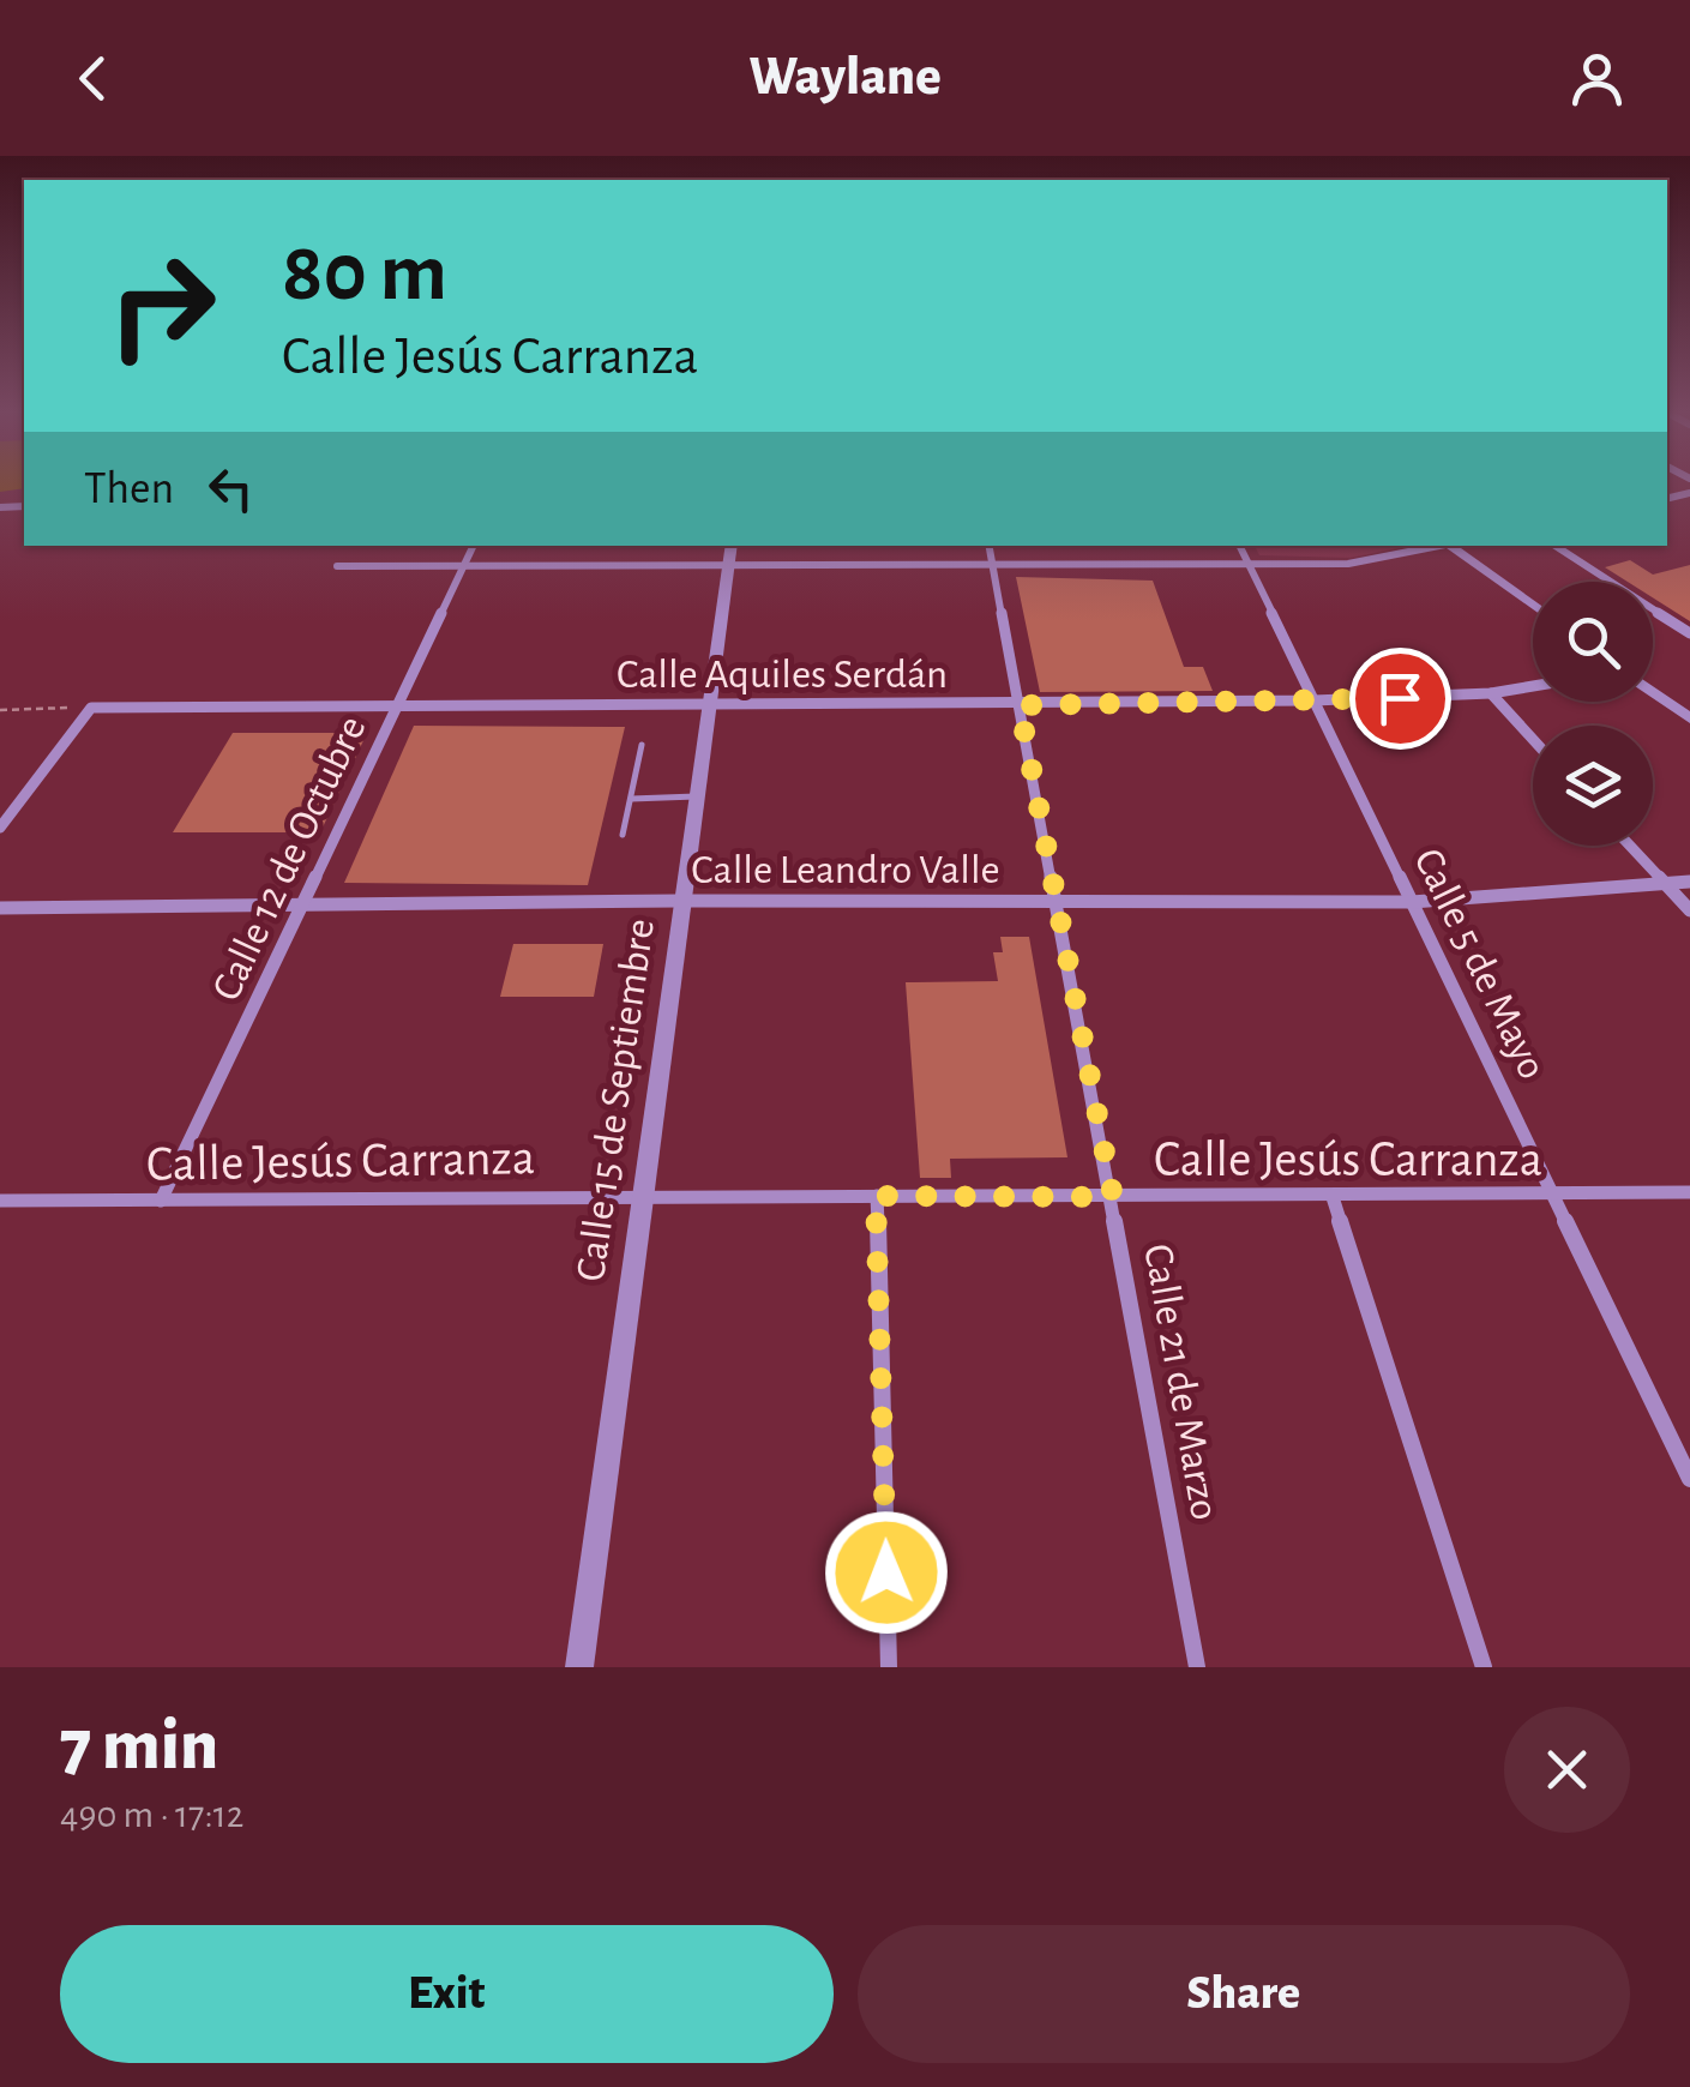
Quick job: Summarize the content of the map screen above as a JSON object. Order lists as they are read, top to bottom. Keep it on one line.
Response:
{"streets":{"street":["Calle Aquiles Serdán","Calle 12 de Octubre","Calle Leandro Valle","Calle 5 de Mayo","Calle 15 de Septiembre","Calle Jesús Carranza","Calle 21 de Marzo"]},"crossings":[["Calle Aquiles Serdán","Calle 12 de Octubre"],["Calle Aquiles Serdán","Calle 5 de Mayo"],["Calle Aquiles Serdán","Calle 15 de Septiembre"],["Calle Aquiles Serdán","Calle 21 de Marzo"],["Calle 12 de Octubre","Calle Leandro Valle"],["Calle 12 de Octubre","Calle Jesús Carranza"],["Calle Leandro Valle","Calle 5 de Mayo"],["Calle Leandro Valle","Calle 15 de Septiembre"],["Calle Leandro Valle","Calle 21 de Marzo"],["Calle 5 de Mayo","Calle Jesús Carranza"],["Calle 15 de Septiembre","Calle Jesús Carranza"],["Calle Jesús Carranza","Calle 21 de Marzo"]],"page":{"header":"Waylane","turn":["80 m","Calle Jesús Carranza"],"then":"Then","heading":["7 min","490 m · 17:12"],"buttons":["Exit","Share"]}}
